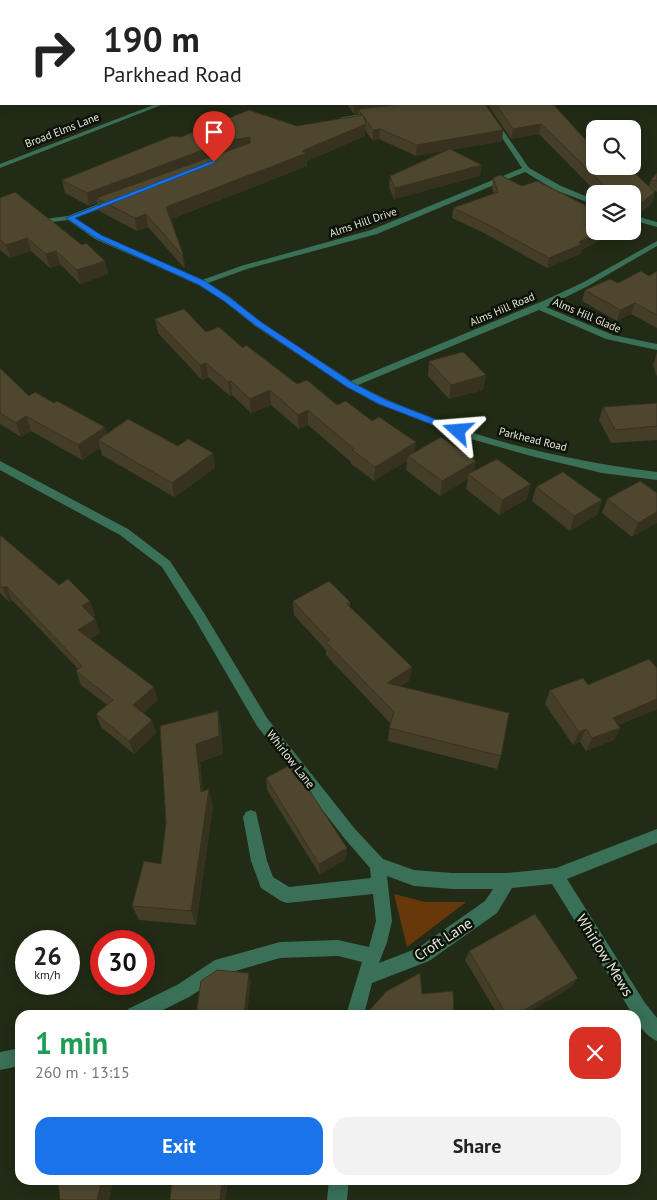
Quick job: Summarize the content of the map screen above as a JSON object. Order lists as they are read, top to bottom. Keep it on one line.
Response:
{"streets":{"street":["Broad Elms Lane","Alms Hill Drive","Alms Hill Road","Alms Hill Glade","Parkhead Road","Whirlow Lane","Croft Lane","Whirlow Mews"]},"crossings":[["Alms Hill Drive","Parkhead Road"],["Alms Hill Road","Alms Hill Glade"],["Alms Hill Road","Parkhead Road"],["Whirlow Lane","Croft Lane"],["Whirlow Lane","Whirlow Mews"]],"page":{"turn":["190 m","Parkhead Road"],"speed":"26 km/h","limit":"30","heading":["1 min","260 m · 13:15"],"buttons":["Exit","Share"]}}
